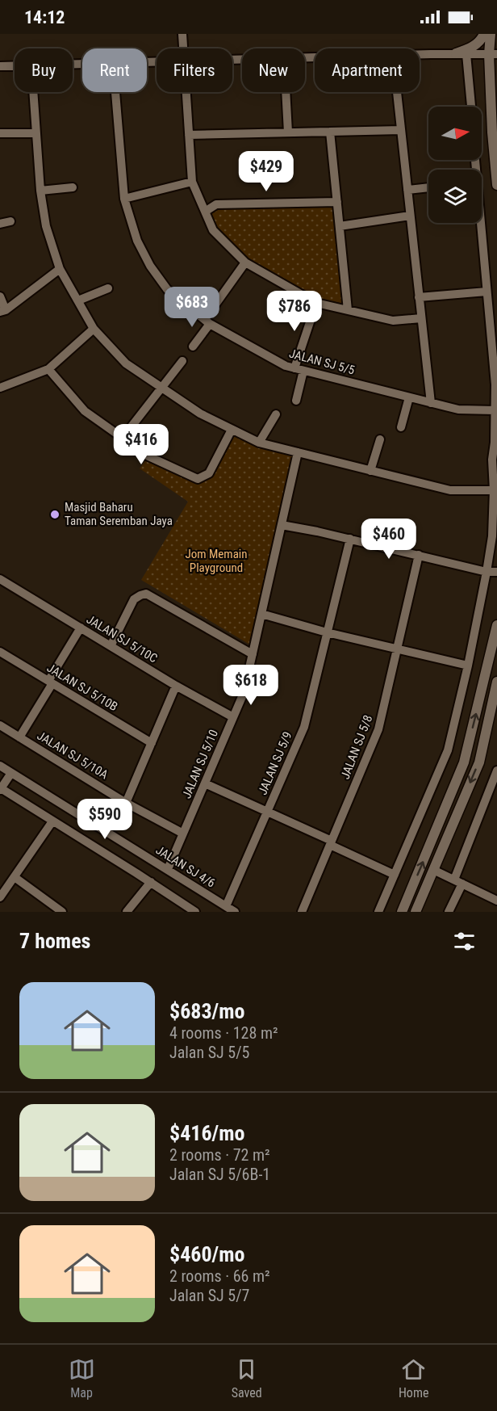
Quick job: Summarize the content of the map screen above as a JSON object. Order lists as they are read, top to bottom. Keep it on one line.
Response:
{"streets":{"street":["JALAN SJ 5/5","JALAN SJ 5/10C","JALAN SJ 5/10B","JALAN SJ 5/8","JALAN SJ 5/10A","JALAN SJ 5/9","JALAN SJ 5/10","JALAN SJ 4/6"]},"crossings":[["JALAN SJ 5/10C","JALAN SJ 5/10"],["JALAN SJ 5/10A","JALAN SJ 5/10"],["JALAN SJ 5/9","JALAN SJ 4/6"],["JALAN SJ 5/10","JALAN SJ 4/6"]],"parks":["Jom Memain Playground"],"places":["Masjid Baharu Taman Seremban Jaya"],"north":"right","page":{"status":"14:12","chip":["Buy","Rent","Filters","New","Apartment"],"price":["$429","$683","$786","$416","$460","$618","$590"],"heading":"7 homes","list":[{"name":"$683/mo","note":"4 rooms · 128 m² · Jalan SJ 5/5"},{"name":"$416/mo","note":"2 rooms · 72 m² · Jalan SJ 5/6B-1"},{"name":"$460/mo","note":"2 rooms · 66 m² · Jalan SJ 5/7"}],"tabs":["Map","Saved","Home"]}}
